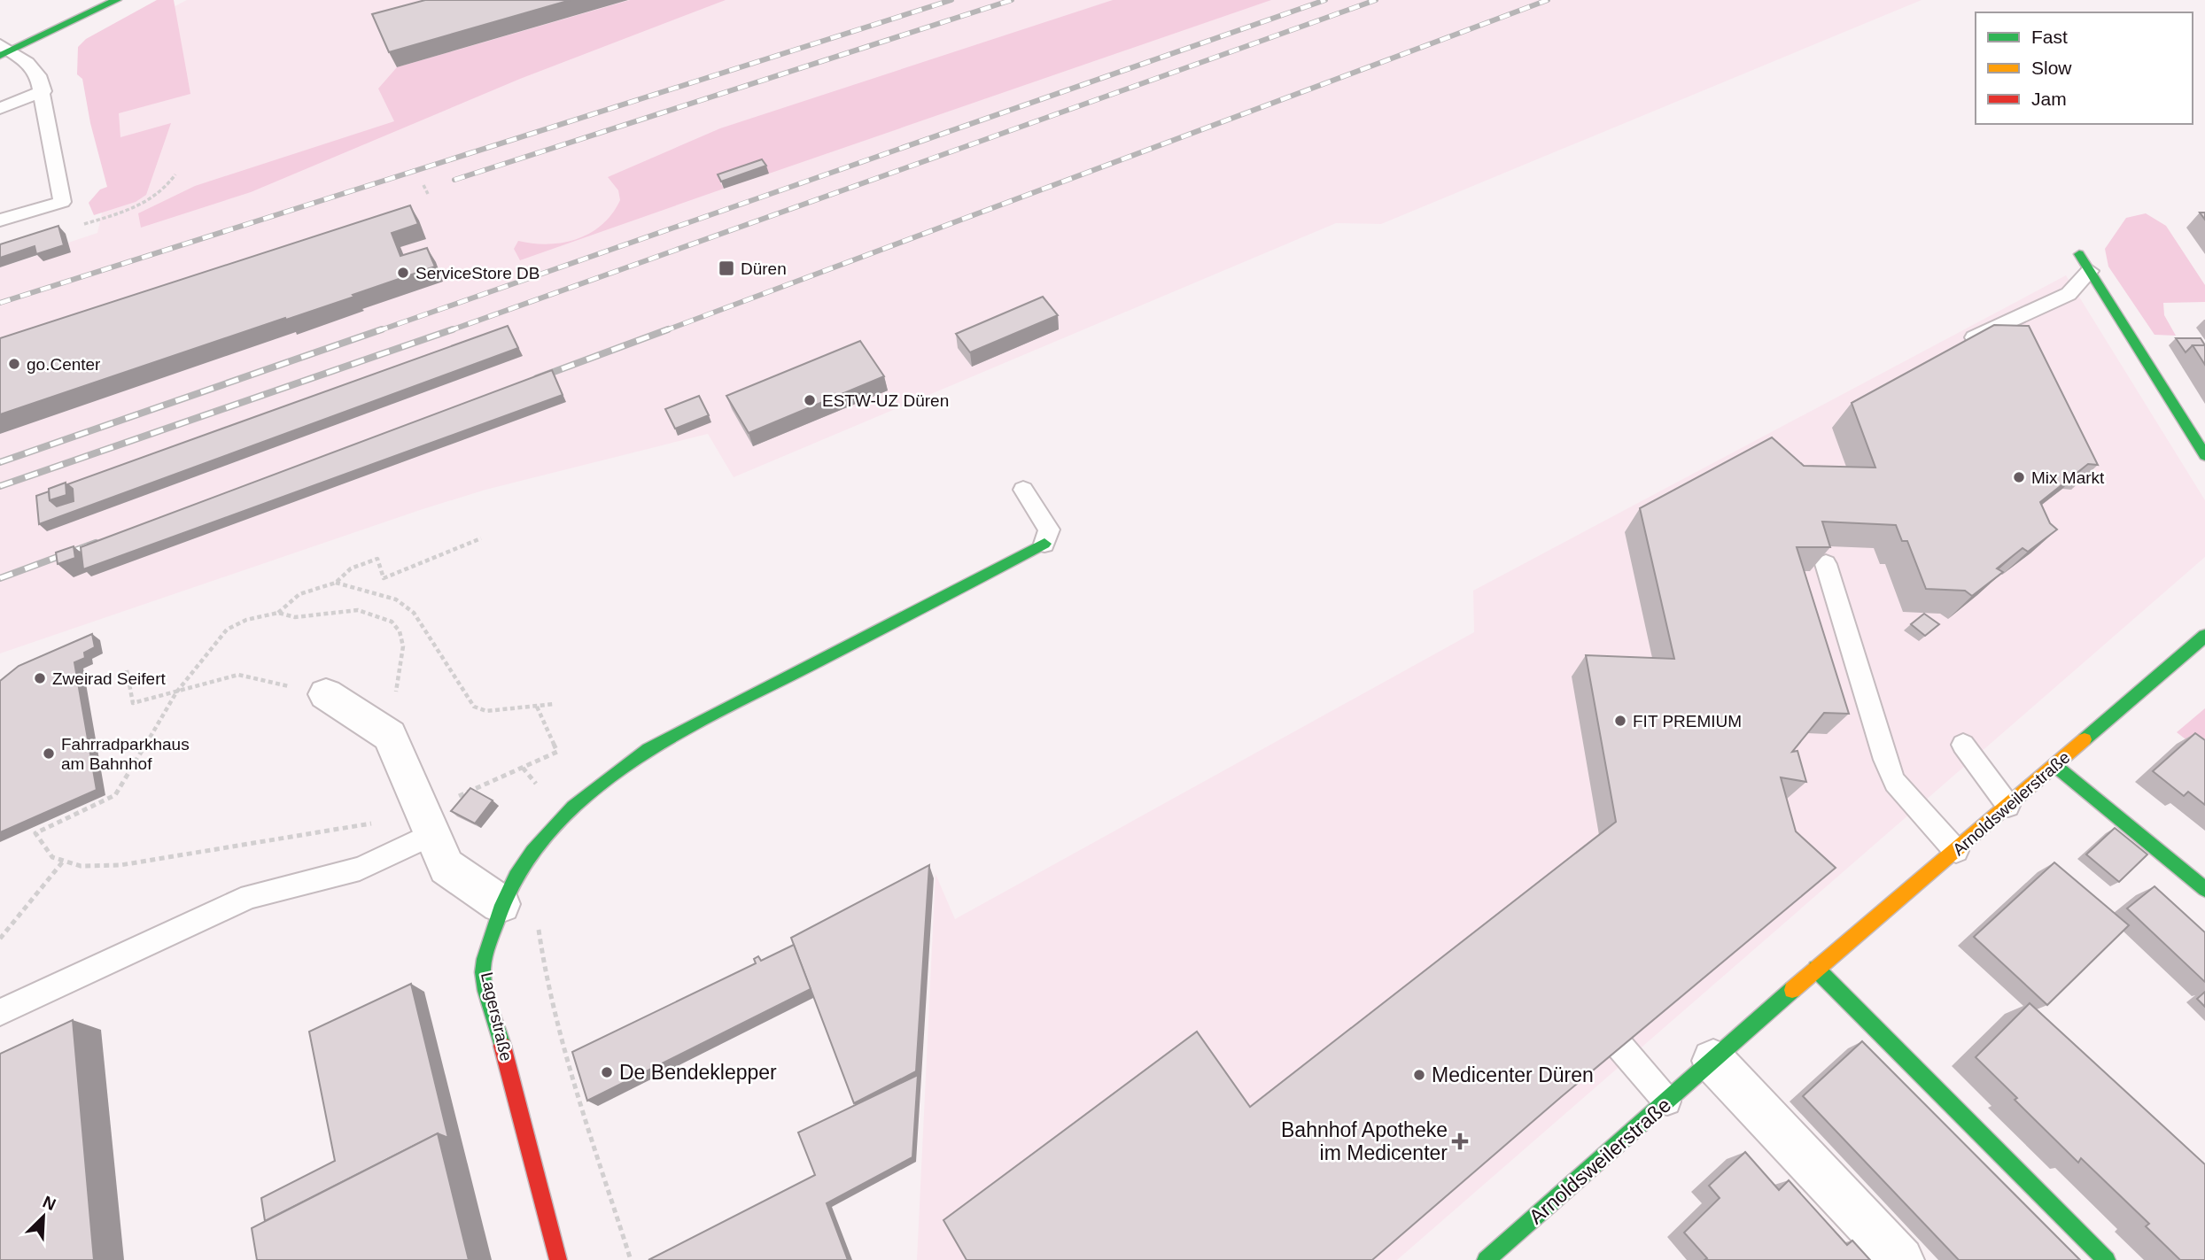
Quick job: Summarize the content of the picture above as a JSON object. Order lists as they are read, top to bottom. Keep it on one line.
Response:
{"streets":{"street":["Arnoldsweilerstraße","Lagerstraße"]},"places":{"transit":["Düren"],"other":["ServiceStore DB","go.Center","ESTW-UZ Düren","Mix Markt","Zweirad Seifert","FIT PREMIUM","Fahrradparkhaus am Bahnhof","De Bendeklepper","Medicenter Düren"],"health":["Bahnhof Apotheke im Medicenter"]},"legend":["Fast","Slow","Jam"],"north":"top right"}
